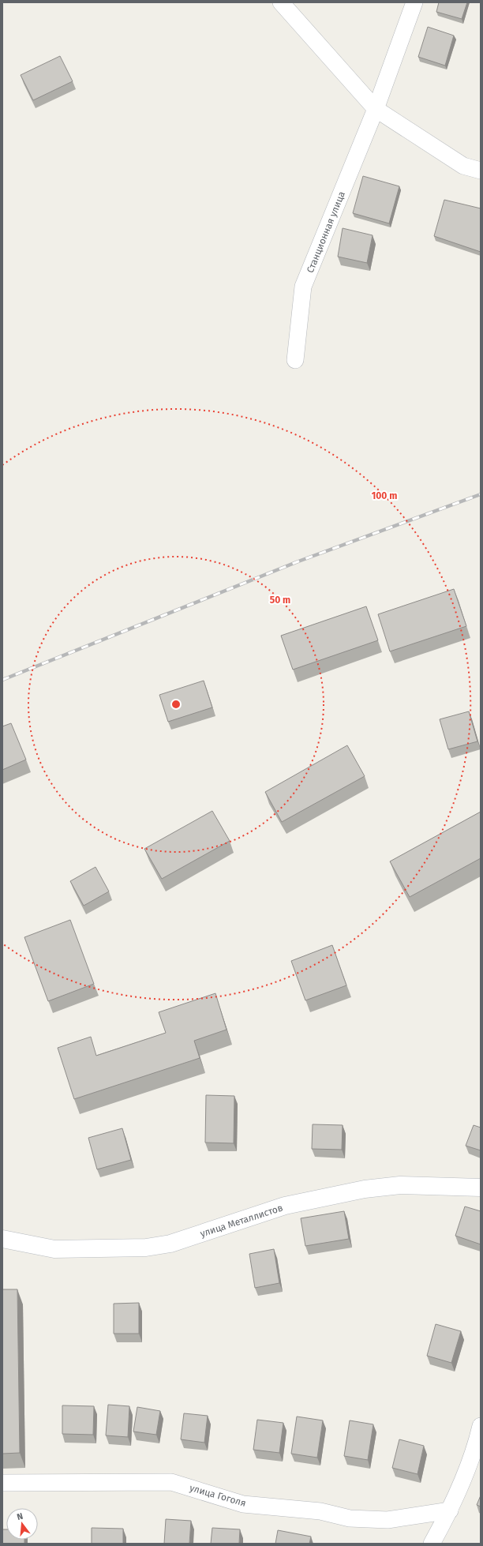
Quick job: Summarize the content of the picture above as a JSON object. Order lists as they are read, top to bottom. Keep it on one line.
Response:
{"streets":{"main road":["улица Металлистов"],"street":["Станционная улица","улица Гоголя"]},"north":"top","rings":["100 m","50 m"]}
